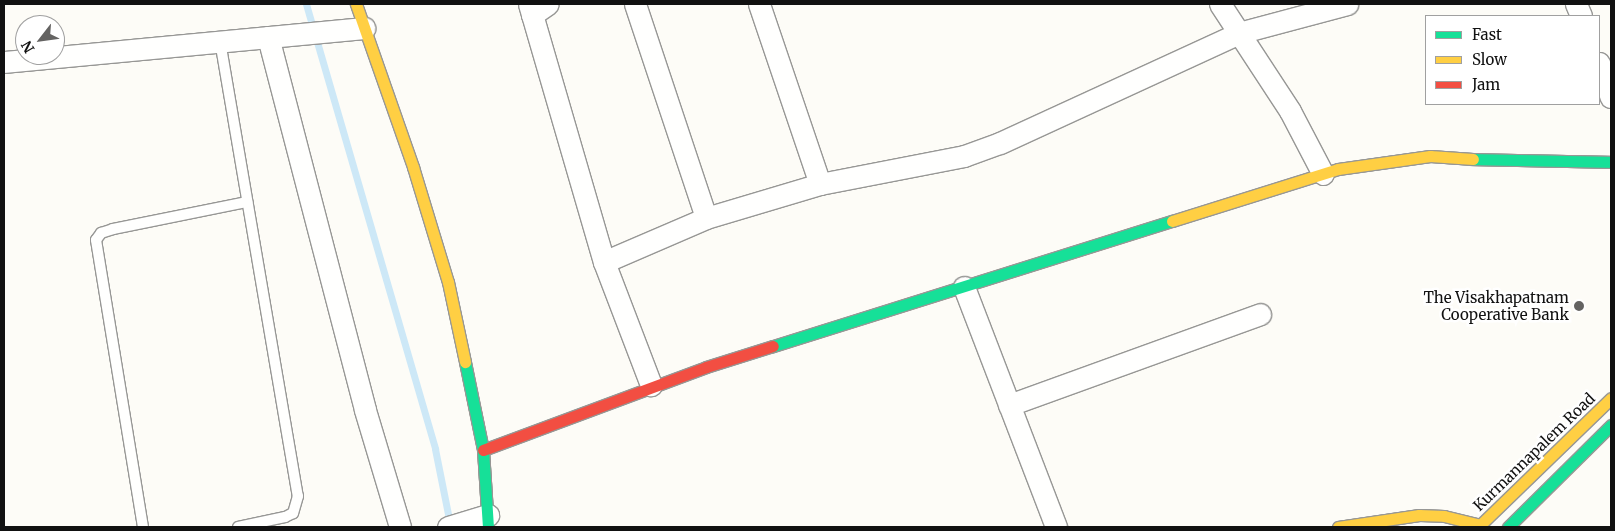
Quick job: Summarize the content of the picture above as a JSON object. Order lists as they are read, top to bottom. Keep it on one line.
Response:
{"streets":{"street":["Kurmannapalem Road"]},"places":["The Visakhapatnam Cooperative Bank"],"legend":["Fast","Slow","Jam"],"north":"bottom left"}
